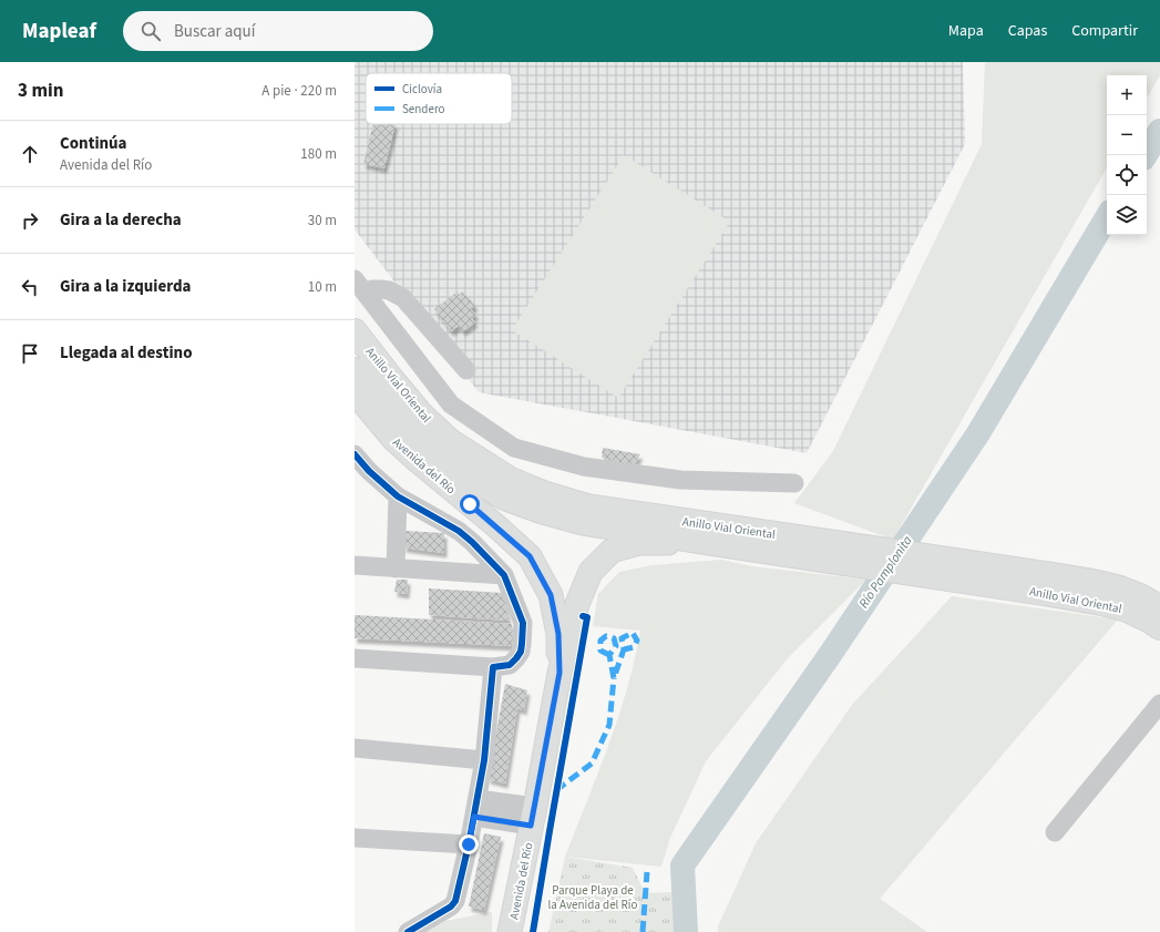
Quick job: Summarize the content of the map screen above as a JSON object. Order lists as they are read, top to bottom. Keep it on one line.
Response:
{"streets":{"highway":["Anillo Vial Oriental"],"main road":["Avenida del Río"]},"crossings":[["Anillo Vial Oriental","Avenida del Río"]],"water":["Río Pamplonita"],"parks":["Parque Playa de la Avenida del Río"],"legend":["Ciclovía","Sendero"],"page":{"header":"Mapleaf","search":"Buscar aquí","nav":["Mapa","Capas","Compartir"],"heading":["3 min","A pie · 220 m"],"map_buttons":["+","−"],"list":[["Continúa","Avenida del Río","180 m"],["Gira a la derecha","30 m"],["Gira a la izquierda","10 m"],"Llegada al destino"]}}
